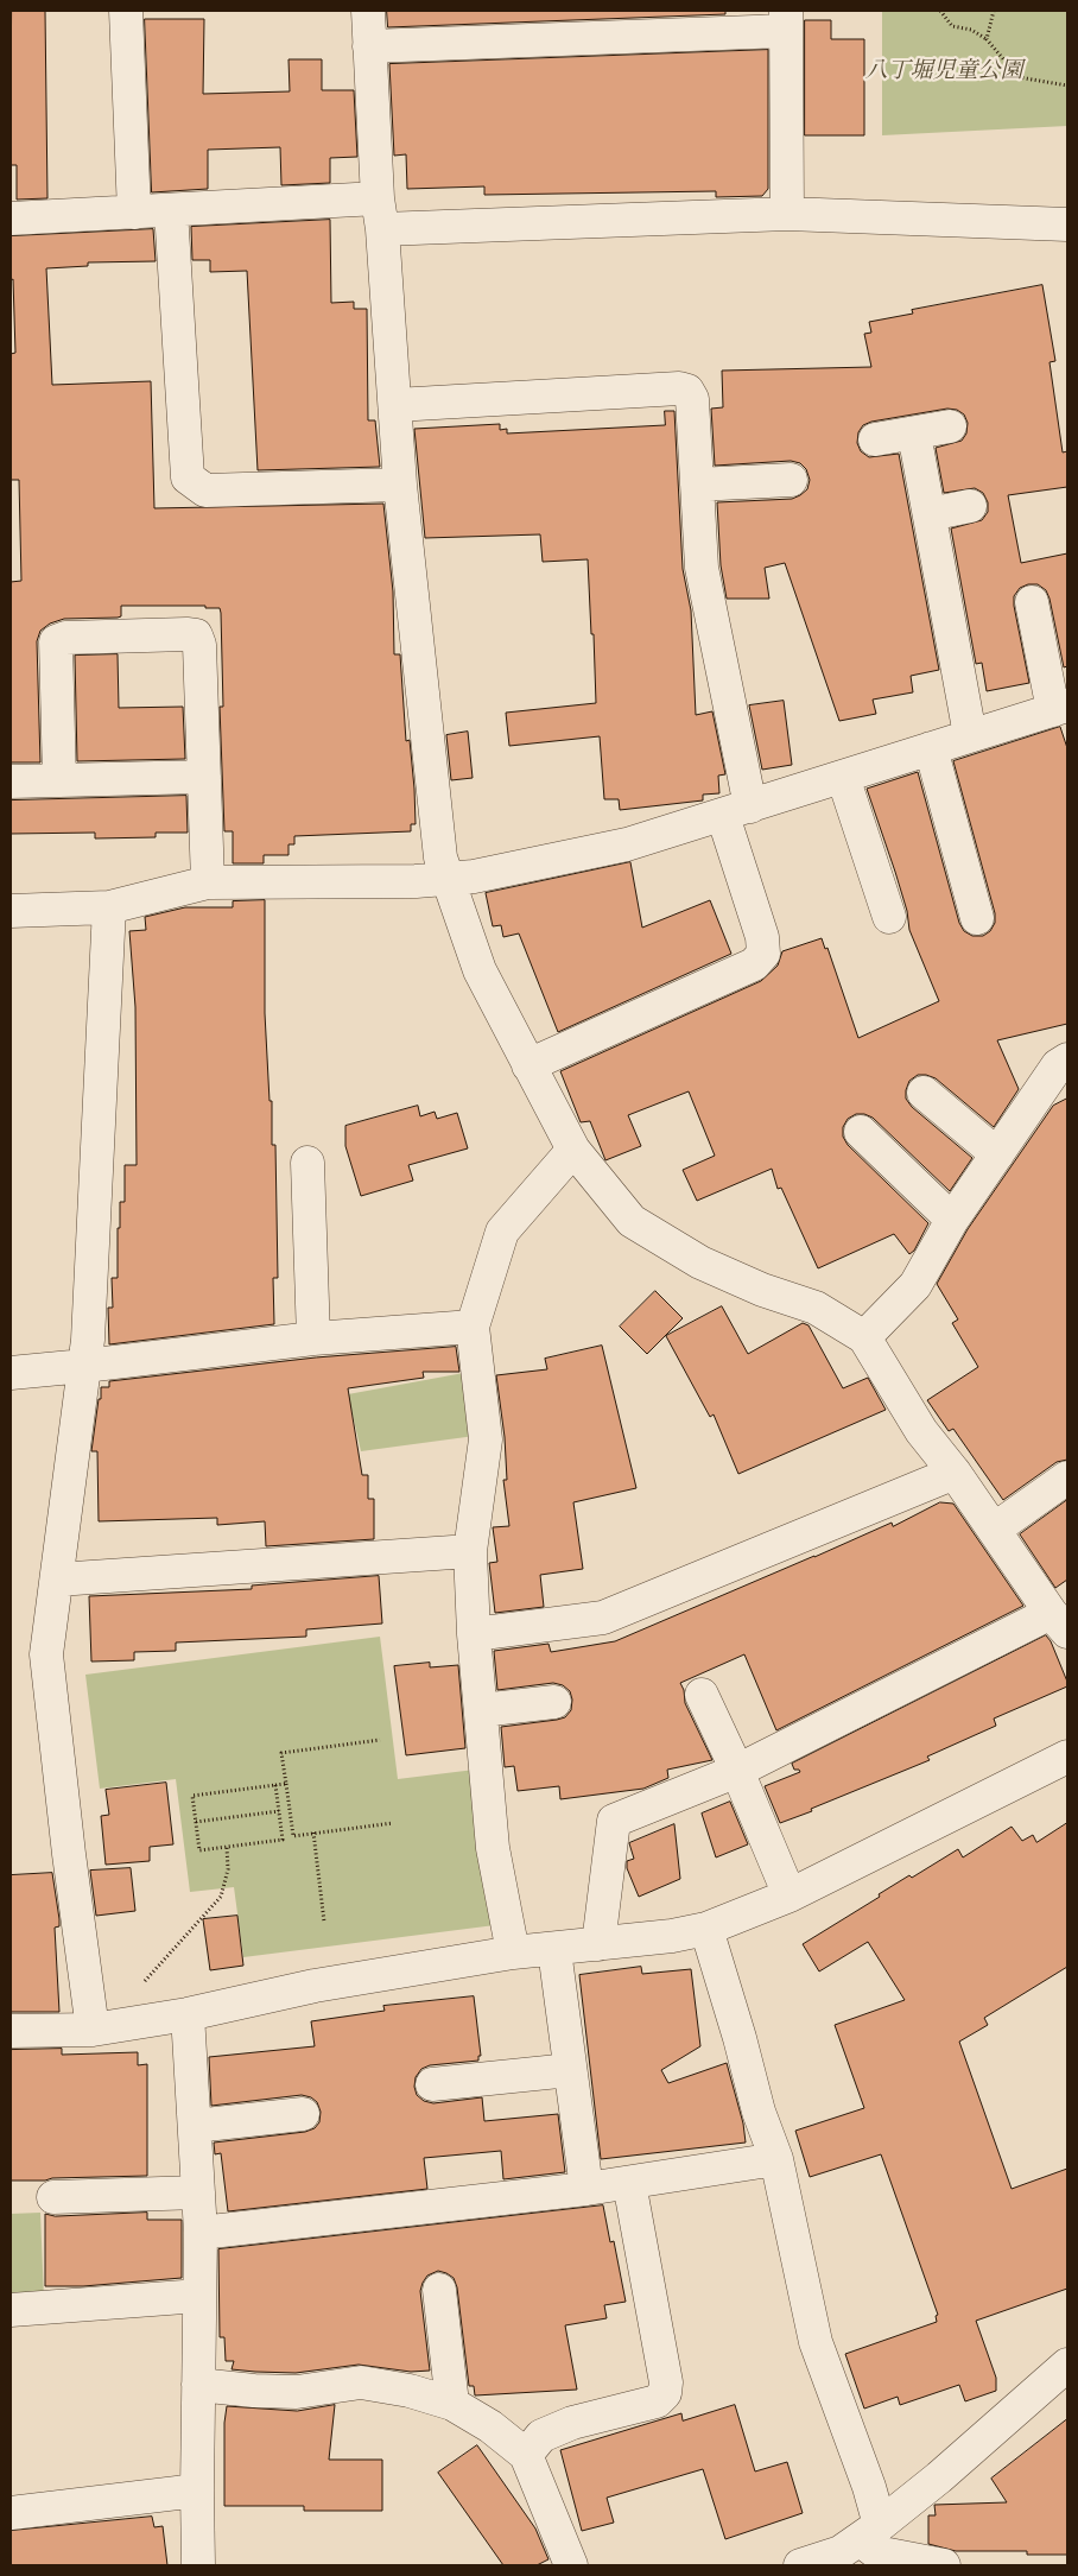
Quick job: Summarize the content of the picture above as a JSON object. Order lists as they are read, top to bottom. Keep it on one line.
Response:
{"parks":["八丁堀児童公園"]}
